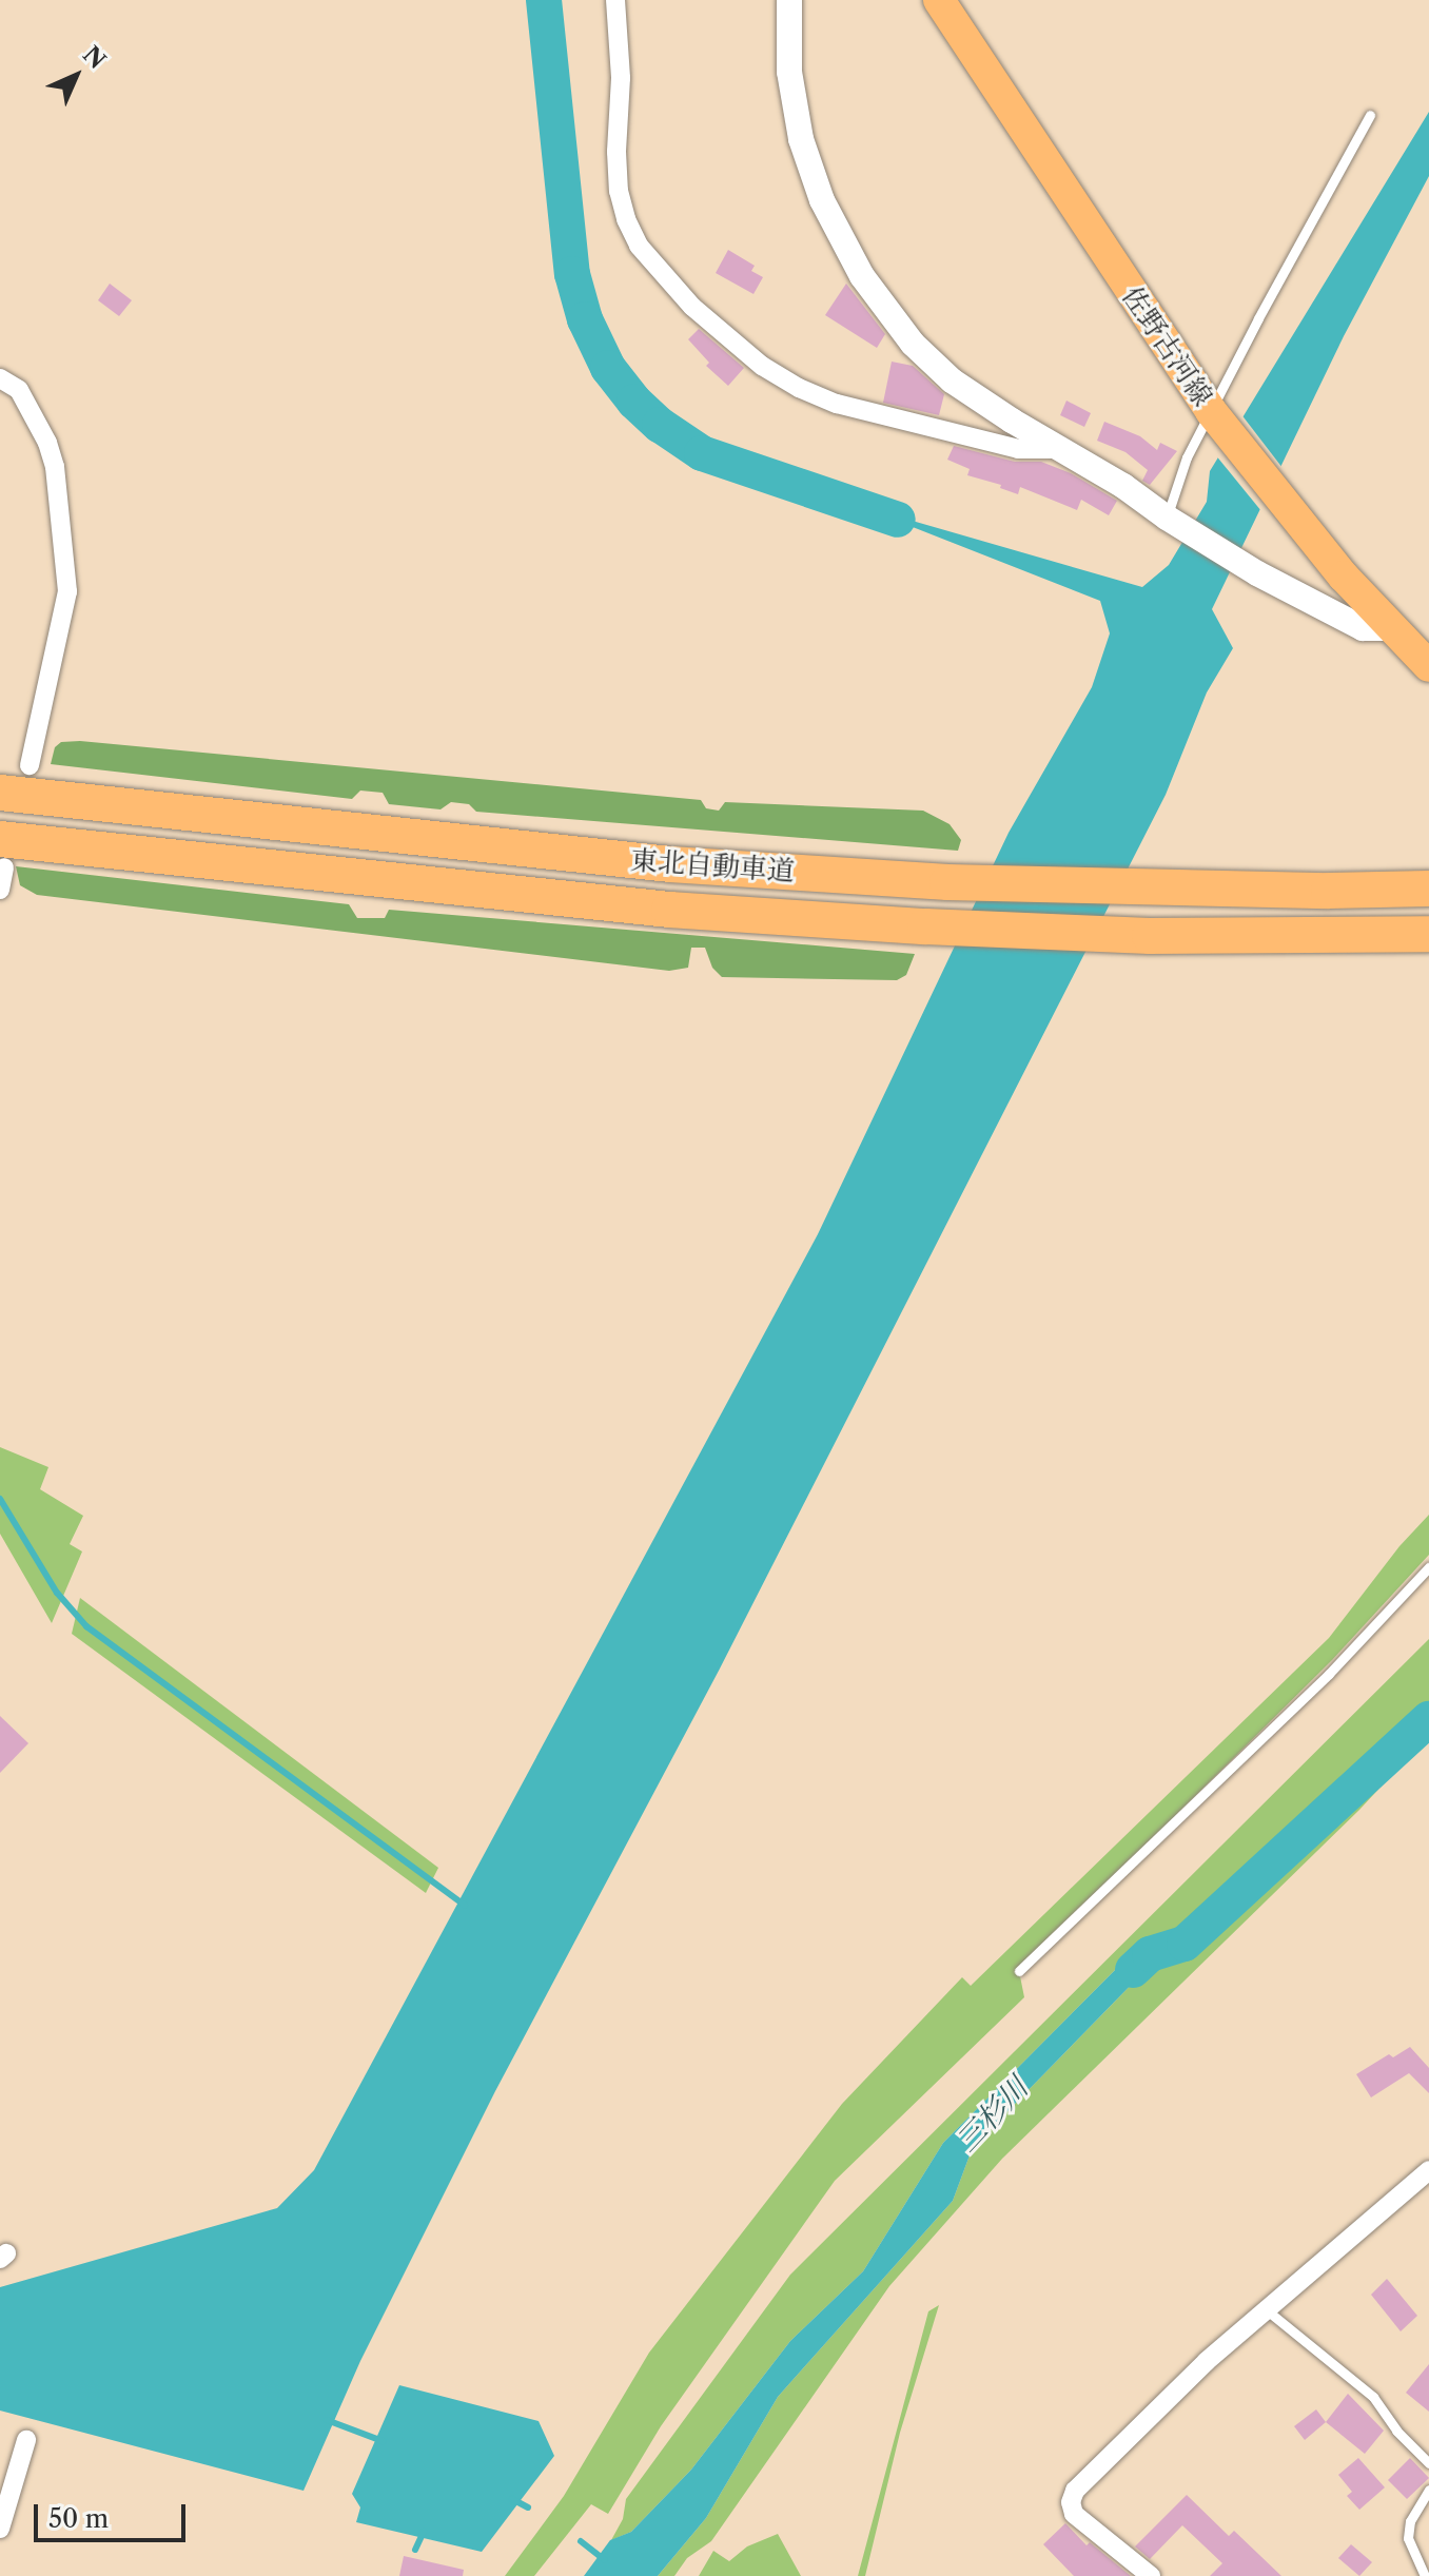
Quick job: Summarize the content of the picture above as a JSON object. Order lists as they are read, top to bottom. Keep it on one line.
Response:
{"streets":{"highway":["東北自動車道"],"main road":["佐野古河線"]},"water":["三杉川"],"scale_bar":"50 m","north":"top right"}
